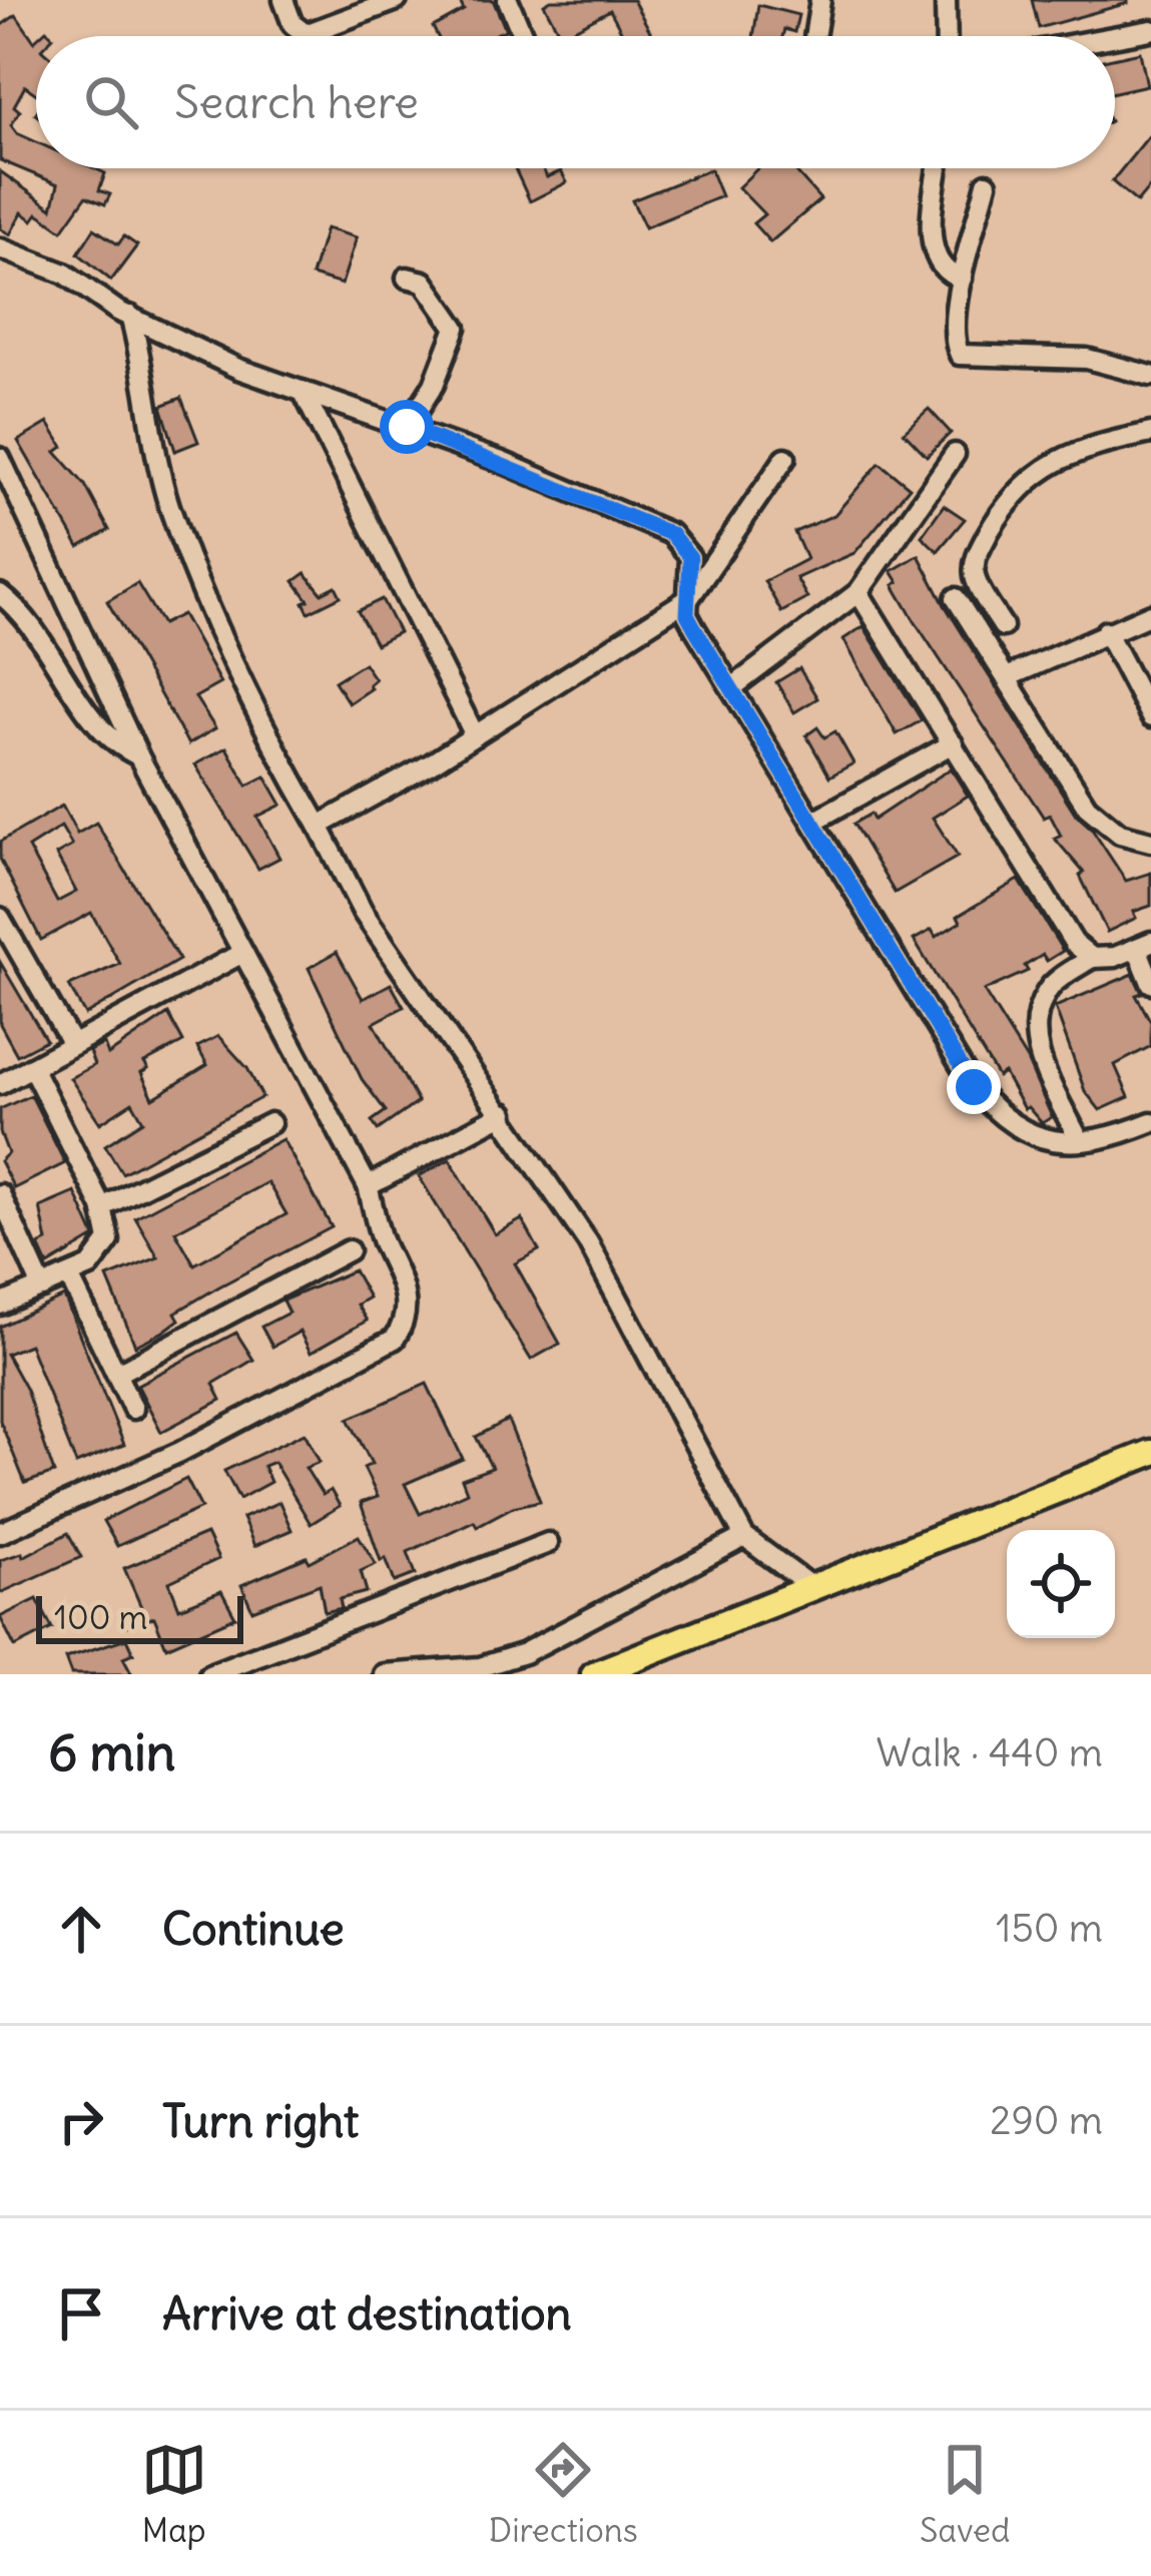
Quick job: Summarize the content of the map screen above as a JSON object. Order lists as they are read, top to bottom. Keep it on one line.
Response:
{"scale_bar":"100 m","page":{"search":"Search here","scale":"100 m","heading":["6 min","Walk · 440 m"],"list":[["Continue","150 m"],["Turn right","290 m"],"Arrive at destination"],"nav":["Map","Directions","Saved"]}}
